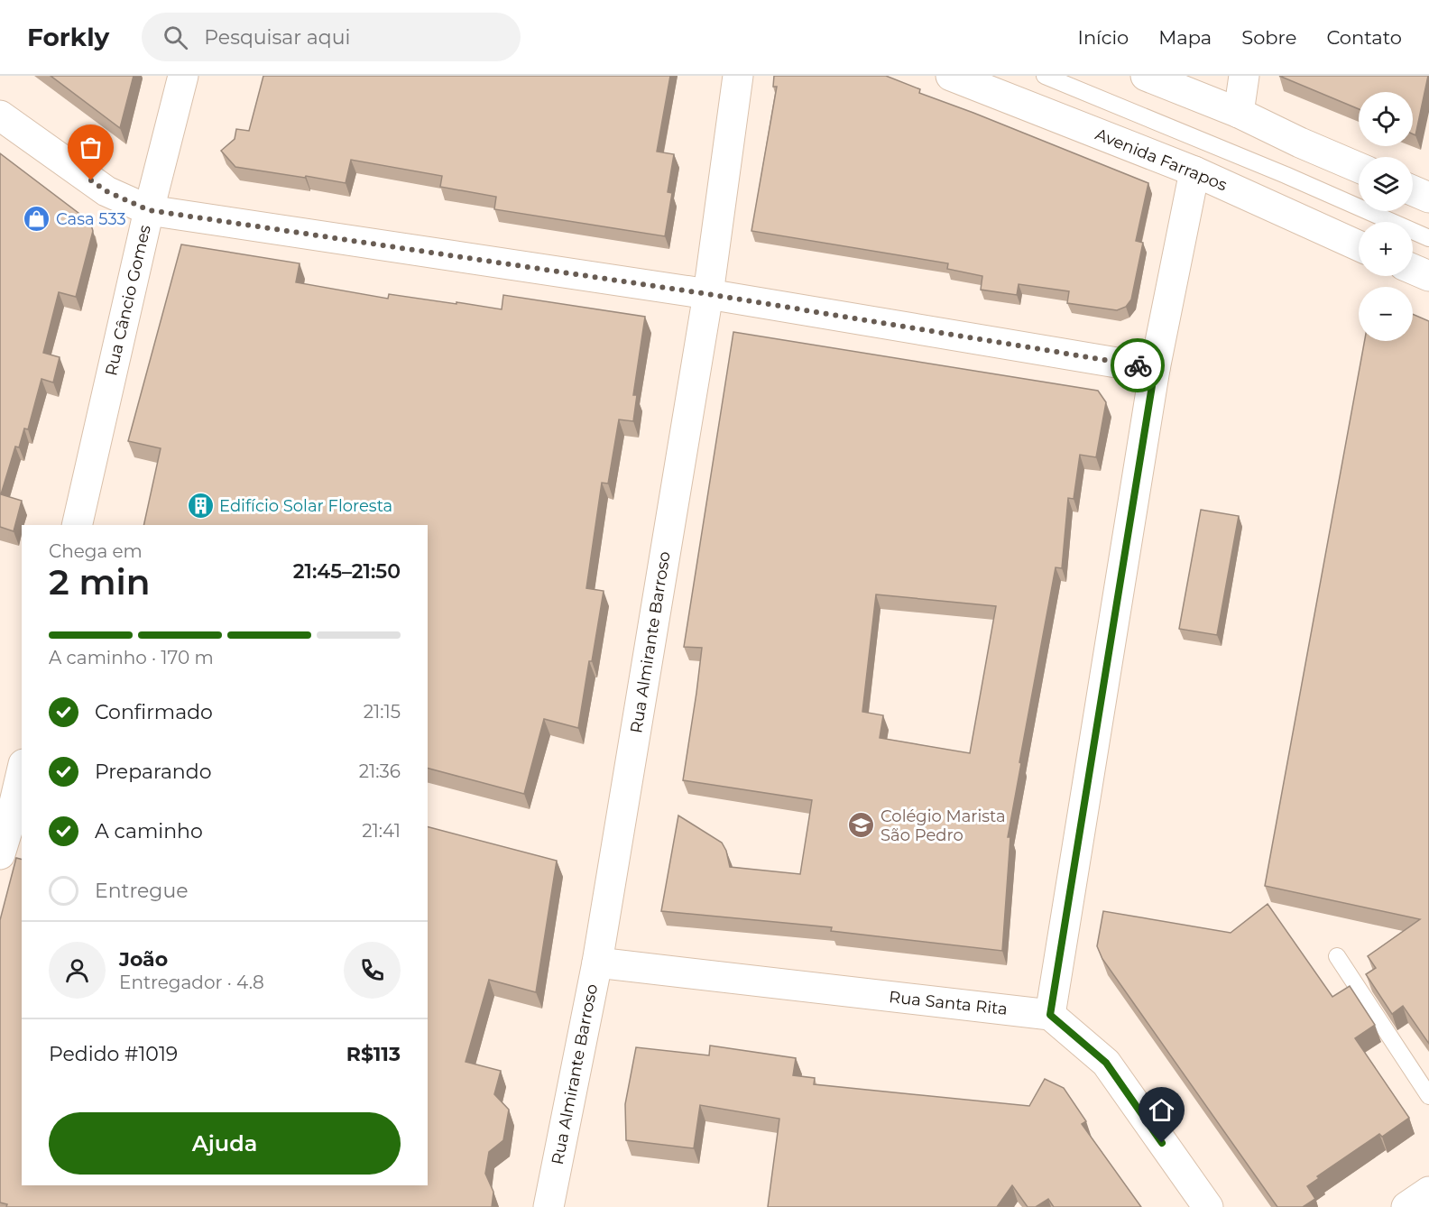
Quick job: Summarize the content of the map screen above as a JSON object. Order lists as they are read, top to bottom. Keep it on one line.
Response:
{"streets":{"street":["Avenida Farrapos","Rua Câncio Gomes","Rua Almirante Barroso","Rua Santa Rita"]},"crossings":[["Rua Almirante Barroso","Rua Santa Rita"]],"places":{"shop":["Casa 533"],"building":["Edifício Solar Floresta"],"school or university":["Colégio Marista São Pedro"]},"page":{"header":"Forkly","search":"Pesquisar aqui","nav":["Início","Mapa","Sobre","Contato"],"map_buttons":["+","−"],"heading":["2 min","Chega em","21:45–21:50"],"panel":["João","Entregador · 4.8","Pedido #1019","R$113"],"bar":"A caminho · 170 m","list":[["Confirmado","21:15"],["Preparando","21:36"],["A caminho","21:41"],"Entregue"],"buttons":"Ajuda"}}
